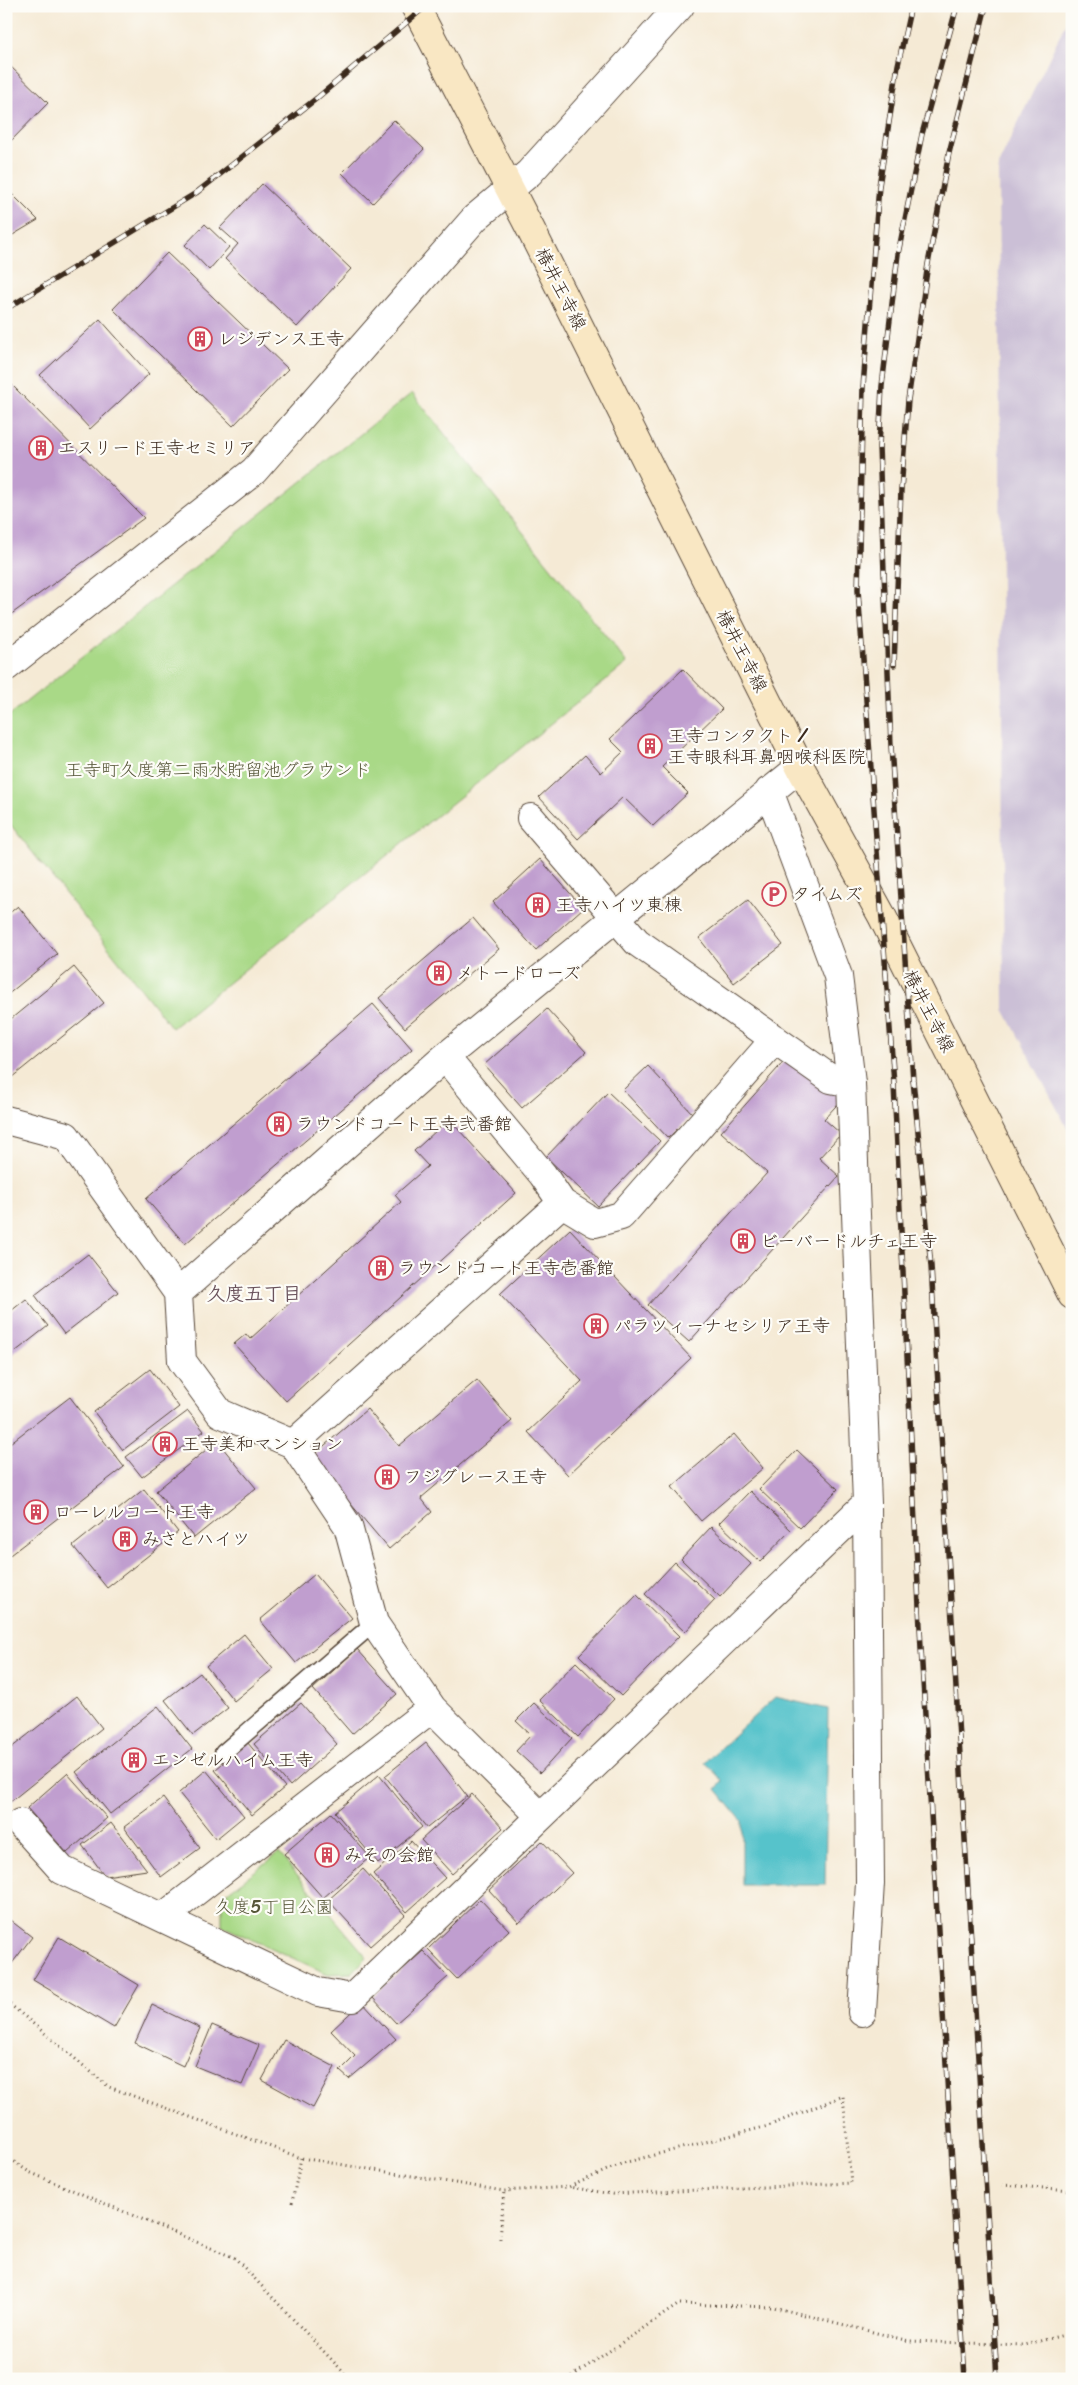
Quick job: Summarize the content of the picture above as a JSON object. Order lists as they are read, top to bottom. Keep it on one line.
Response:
{"streets":{"main road":["椿井王寺線"]},"districts":["久度五丁目"],"parks":["王寺町久度第二雨水貯留池グラウンド","久度5丁目公園"],"places":{"building":["レジデンス王寺","エスリード王寺セミリア","王寺コンタクト / 王寺眼科耳鼻咽喉科医院","王寺ハイツ東棟","メトードローズ","ラウンドコート王寺弐番館","ビーバードルチェ王寺","ラウンドコート王寺壱番館","パラツィーナセシリア王寺","王寺美和マンション","フジグレース王寺","ローレルコート王寺","みさとハイツ","エンゼルハイム王寺","みその会館"],"parking":["タイムズ"]}}
